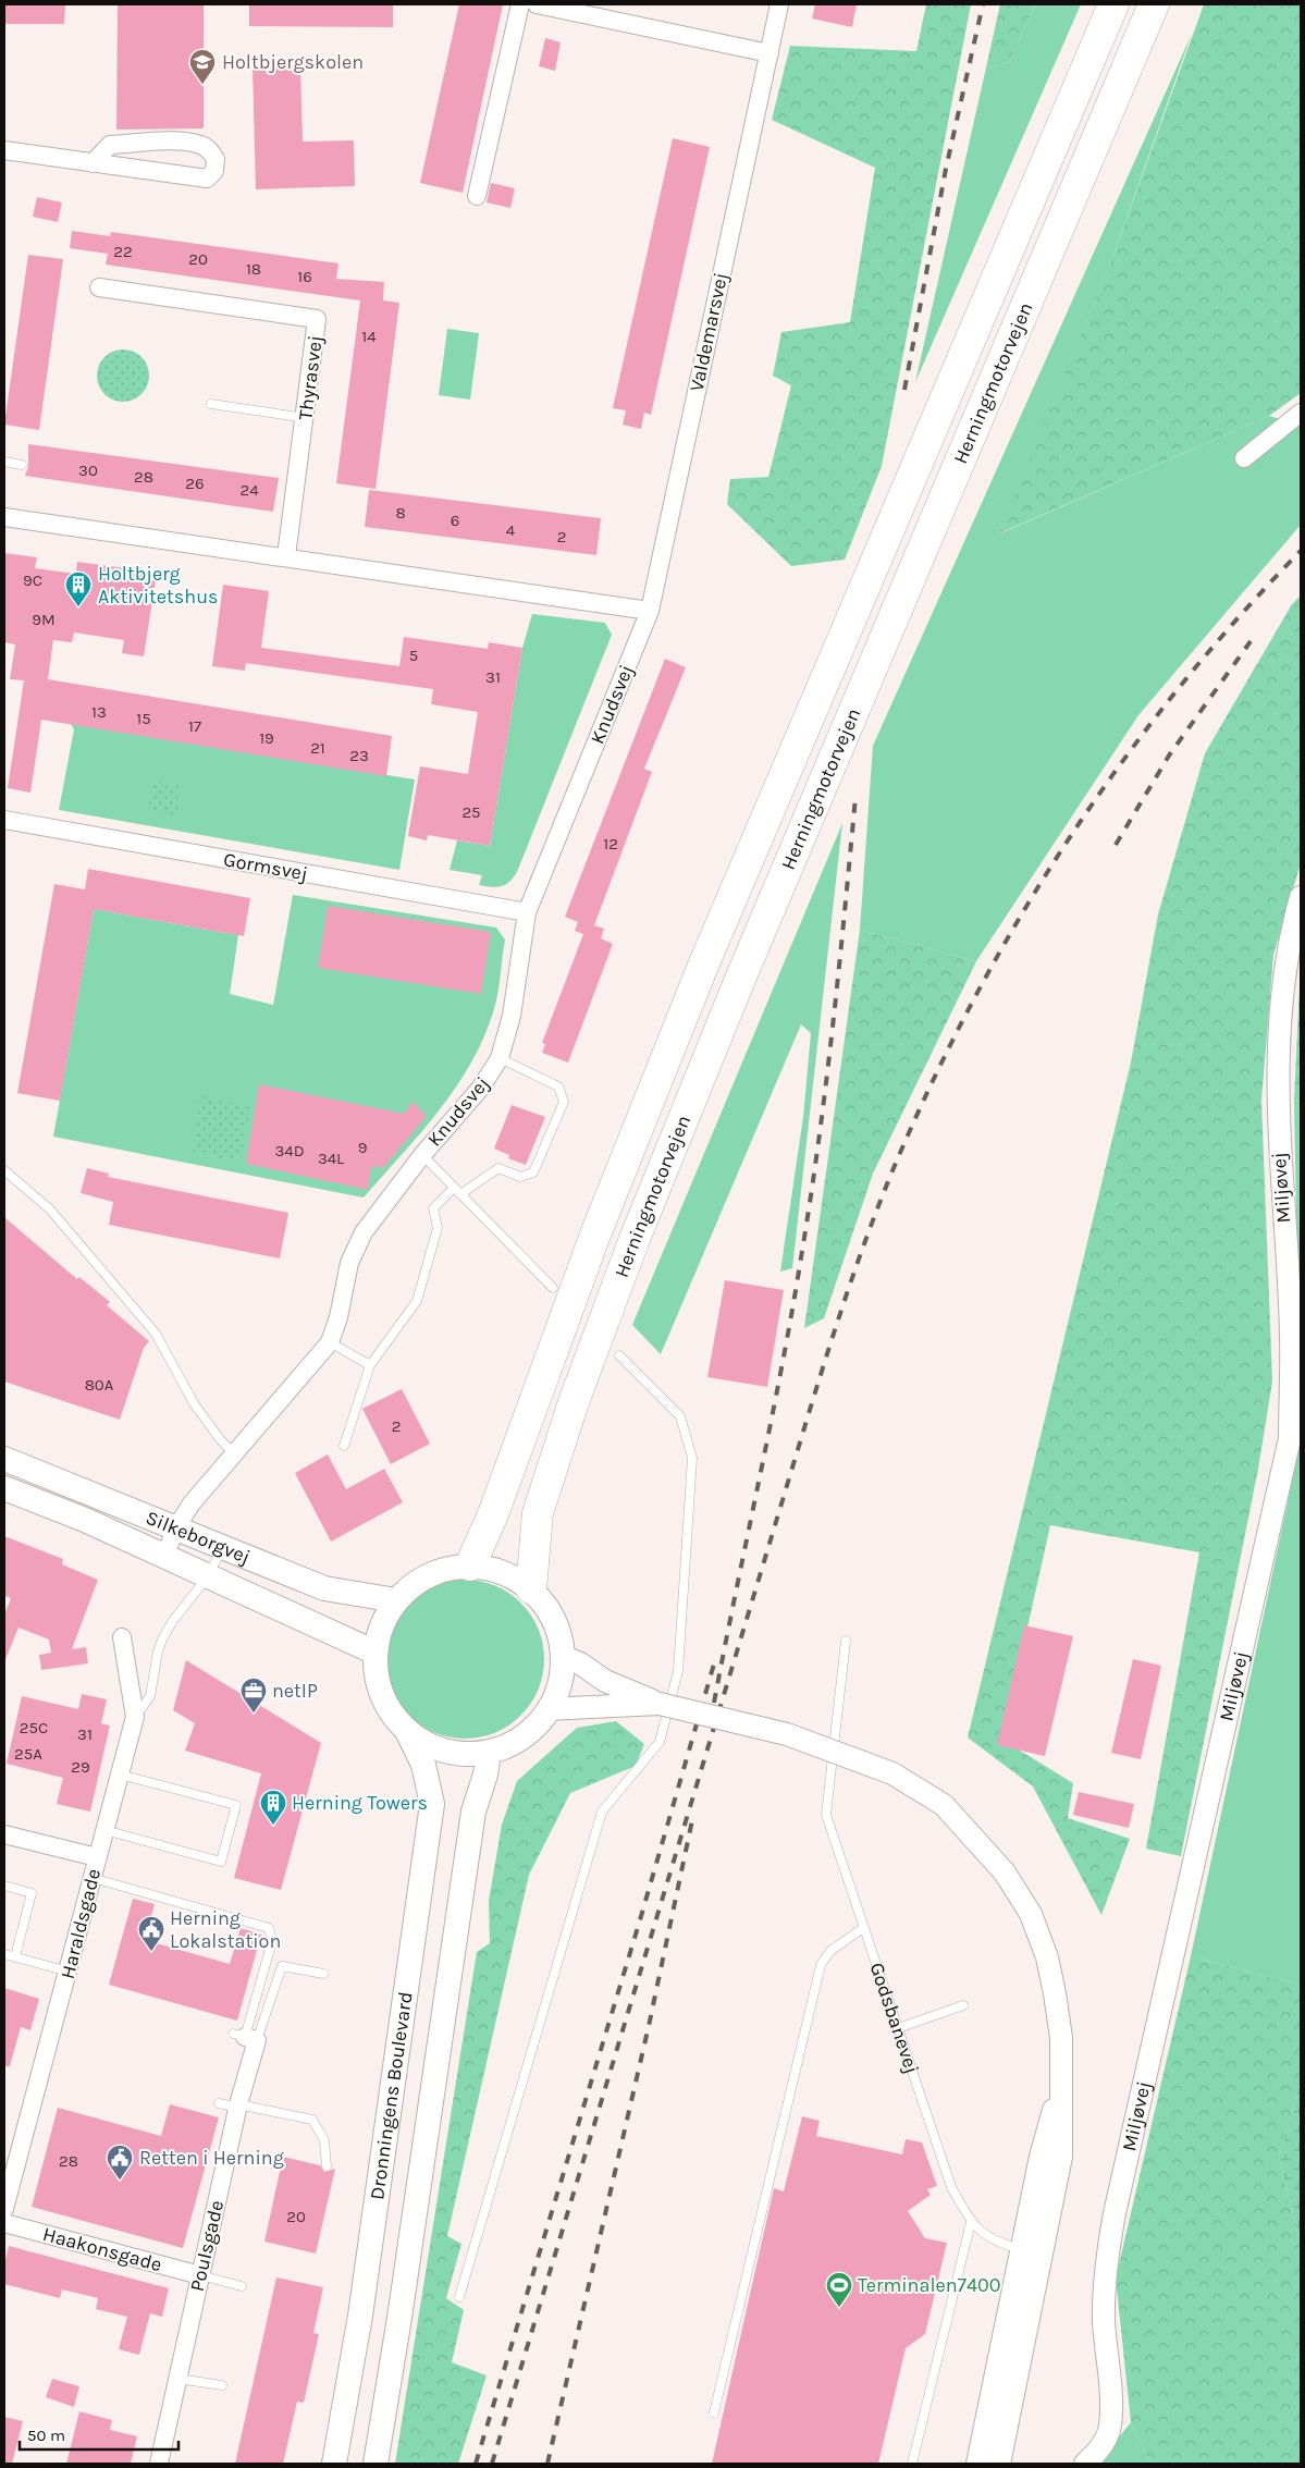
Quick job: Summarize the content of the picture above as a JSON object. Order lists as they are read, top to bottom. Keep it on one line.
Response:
{"streets":{"highway":["Herningmotorvejen"],"main road":["Silkeborgvej","Dronningens Boulevard"],"street":["Valdemarsvej","Thyrasvej","Knudsvej","Gormsvej","Miljøvej","Haraldsgade","Poulsgade","Haakonsgade"],"lane":["Godsbanevej"]},"crossings":[["Valdemarsvej","Knudsvej"],["Herningmotorvejen","Silkeborgvej"],["Herningmotorvejen","Dronningens Boulevard"],["Knudsvej","Gormsvej"],["Knudsvej","Silkeborgvej"],["Silkeborgvej","Dronningens Boulevard"],["Poulsgade","Haakonsgade"]],"places":{"school or university":["Holtbjergskolen"],"building":["Holtbjerg Aktivitetshus","Herning Towers"],"office":["netIP"],"public building":["Herning Lokalstation","Retten i Herning"],"sports":["Terminalen7400"]},"house_numbers":["22","20","18","16","14","30","28","26","24","8","6","4","2","9C","9M","5","31","13","15","17","19","21","23","25","12","9","34D","34L","80A","2","25C","31","25A","29","28","20"],"scale_bar":"50 m"}
